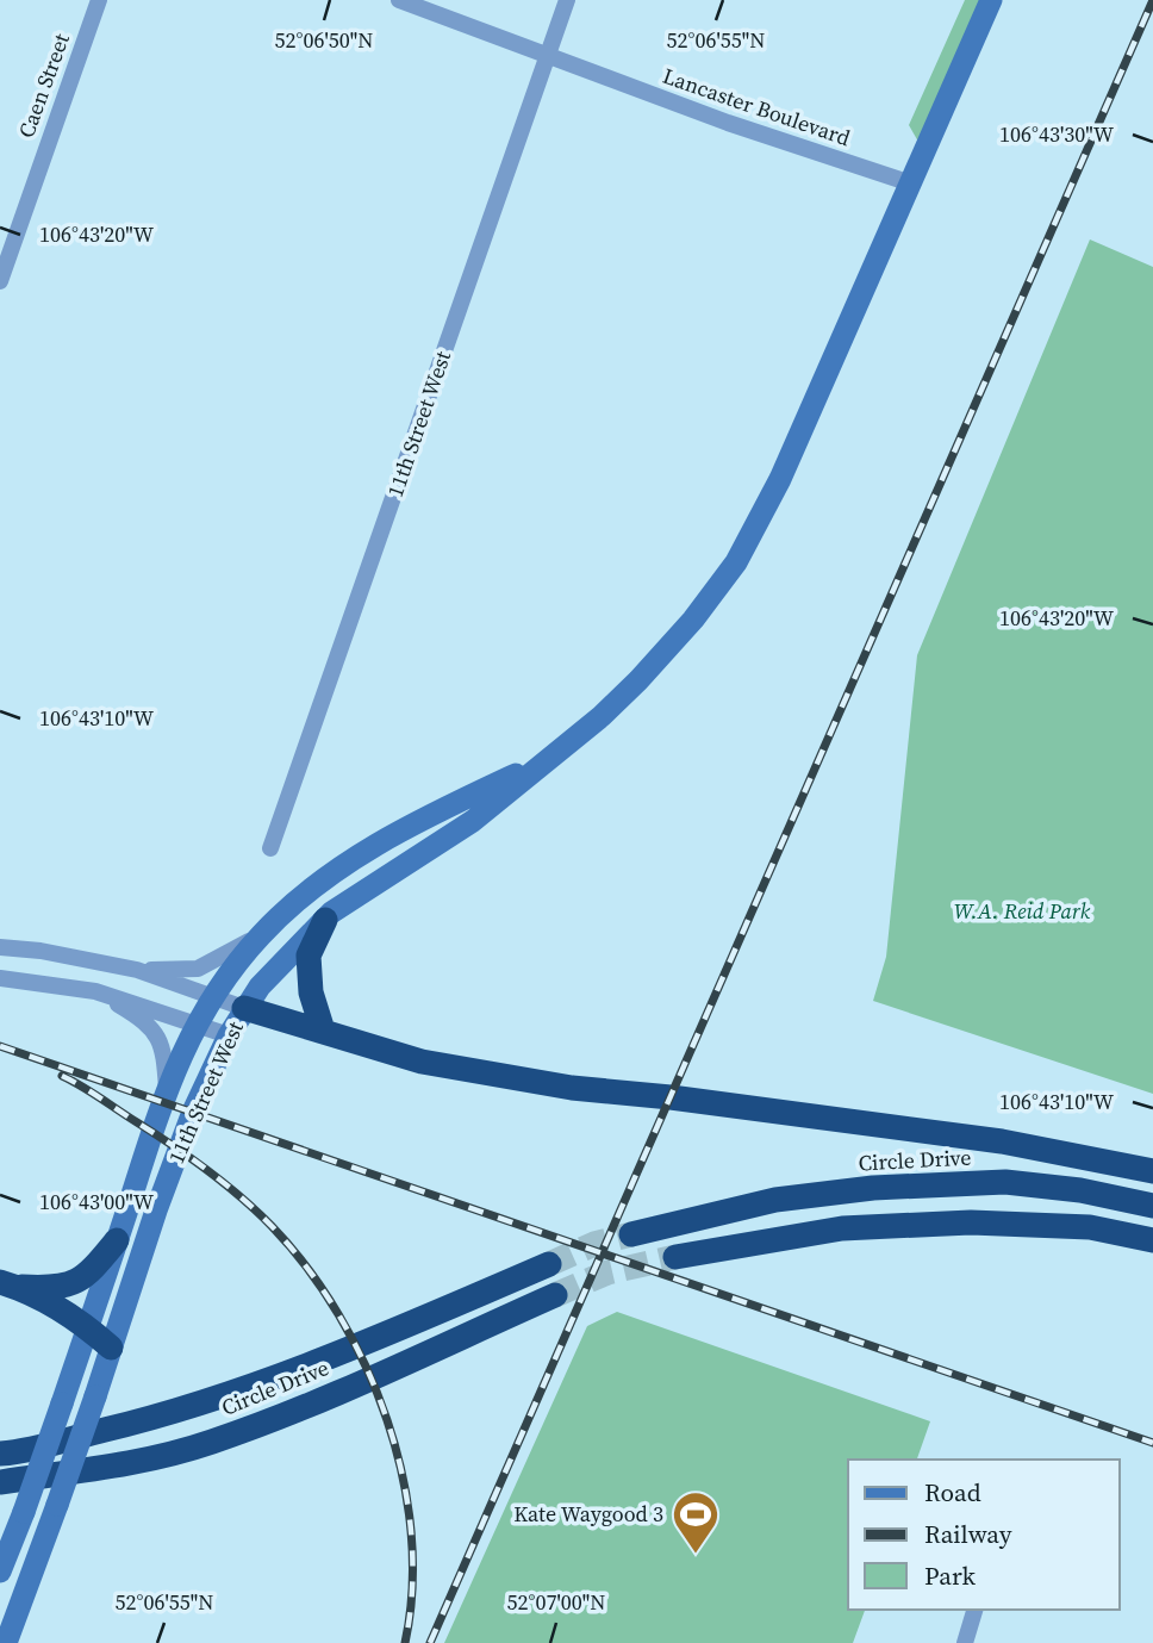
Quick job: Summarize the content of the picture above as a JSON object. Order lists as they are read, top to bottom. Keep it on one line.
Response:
{"streets":{"highway":["Circle Drive"],"main road":["11th Street West"],"street":["Caen Street","Lancaster Boulevard"]},"crossings":[["Lancaster Boulevard","11th Street West"]],"parks":["W.A. Reid Park"],"places":{"sports":["Kate Waygood 3"]},"legend":["Road","Railway","Park"],"coordinates":["52°06'50\"N","52°06'55\"N","106°43'30\"W","106°43'20\"W","106°43'10\"W","106°43'00\"W","52°07'00\"N"]}
